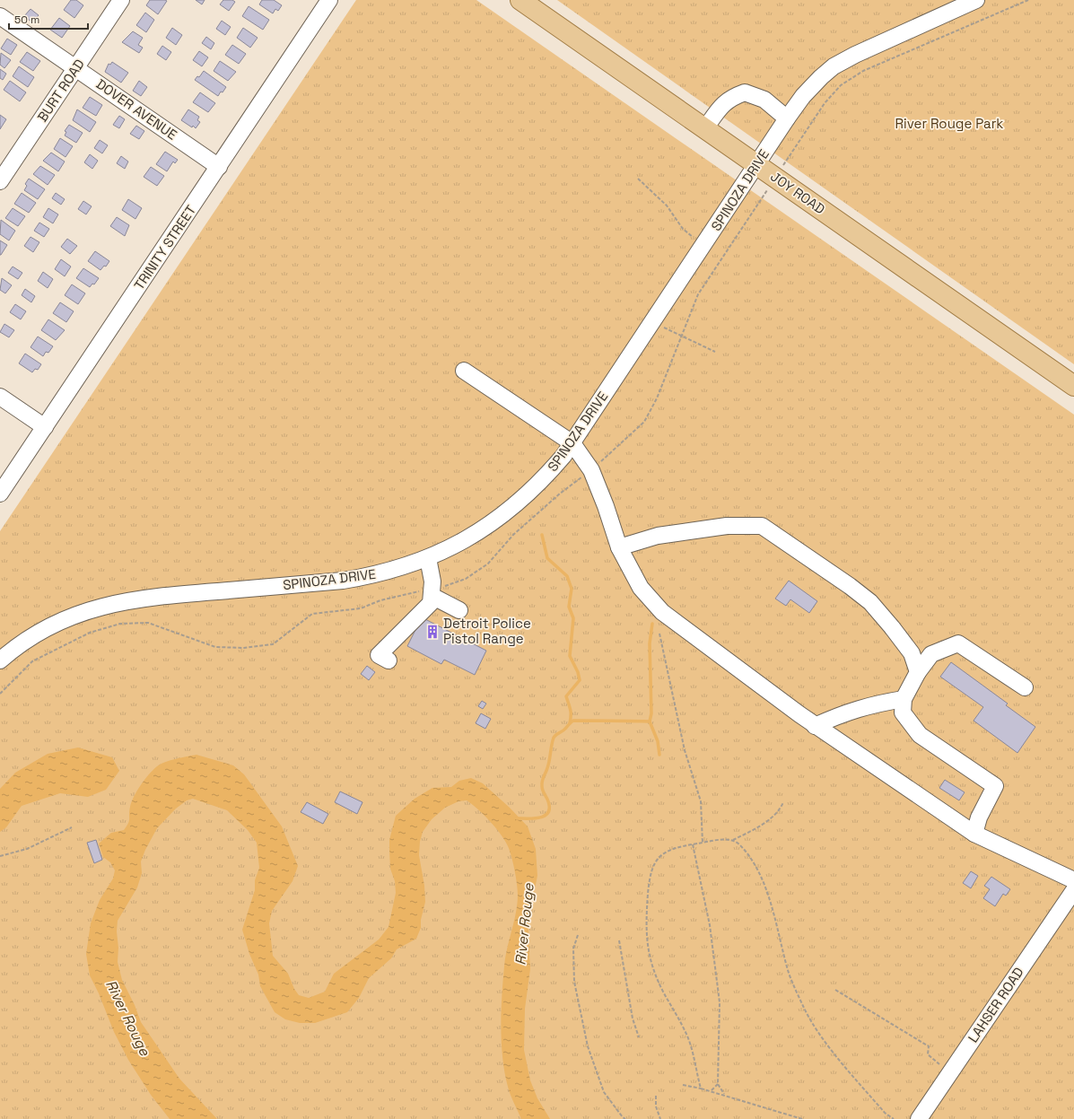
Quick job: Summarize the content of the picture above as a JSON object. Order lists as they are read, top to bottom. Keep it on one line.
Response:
{"streets":{"main road":["JOY ROAD"],"street":["BURT ROAD","DOVER AVENUE","SPINOZA DRIVE","TRINITY STREET","LAHSER ROAD"]},"crossings":[["BURT ROAD","DOVER AVENUE"],["DOVER AVENUE","TRINITY STREET"],["SPINOZA DRIVE","JOY ROAD"]],"water":["River Rouge"],"parks":["River Rouge Park"],"places":{"building":["Detroit Police Pistol Range"]},"scale_bar":"50 m"}
